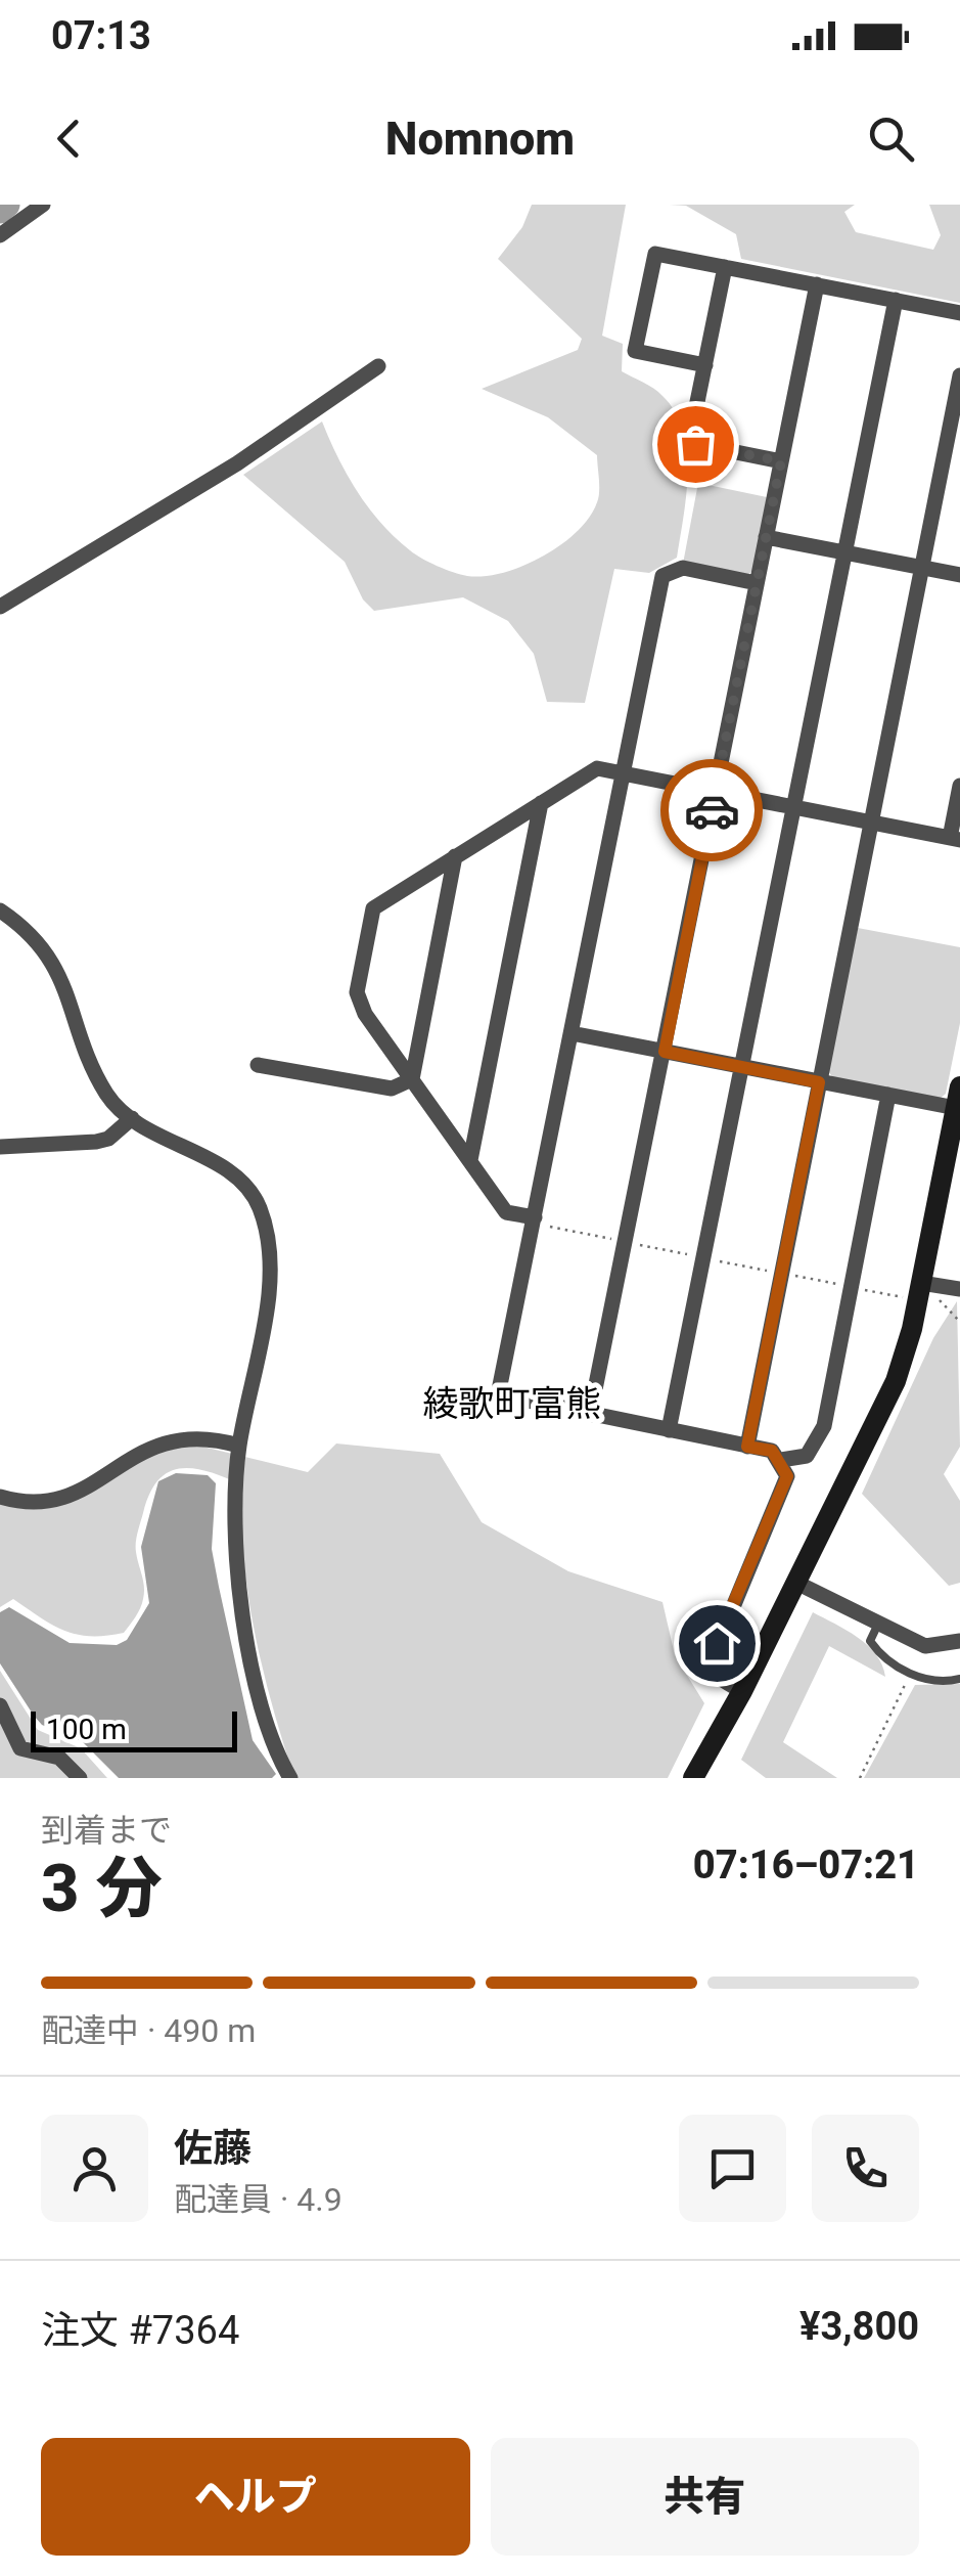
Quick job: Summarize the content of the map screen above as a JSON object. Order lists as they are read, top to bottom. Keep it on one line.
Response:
{"districts":["綾歌町富熊"],"scale_bar":"100 m","page":{"status":"07:13","header":"Nomnom","scale":"100 m","heading":["3 分","到着まで","07:16–07:21"],"panel":["佐藤","配達員 · 4.9","注文 #7364","¥3,800"],"bar":"配達中 · 490 m","buttons":["ヘルプ","共有"]}}
